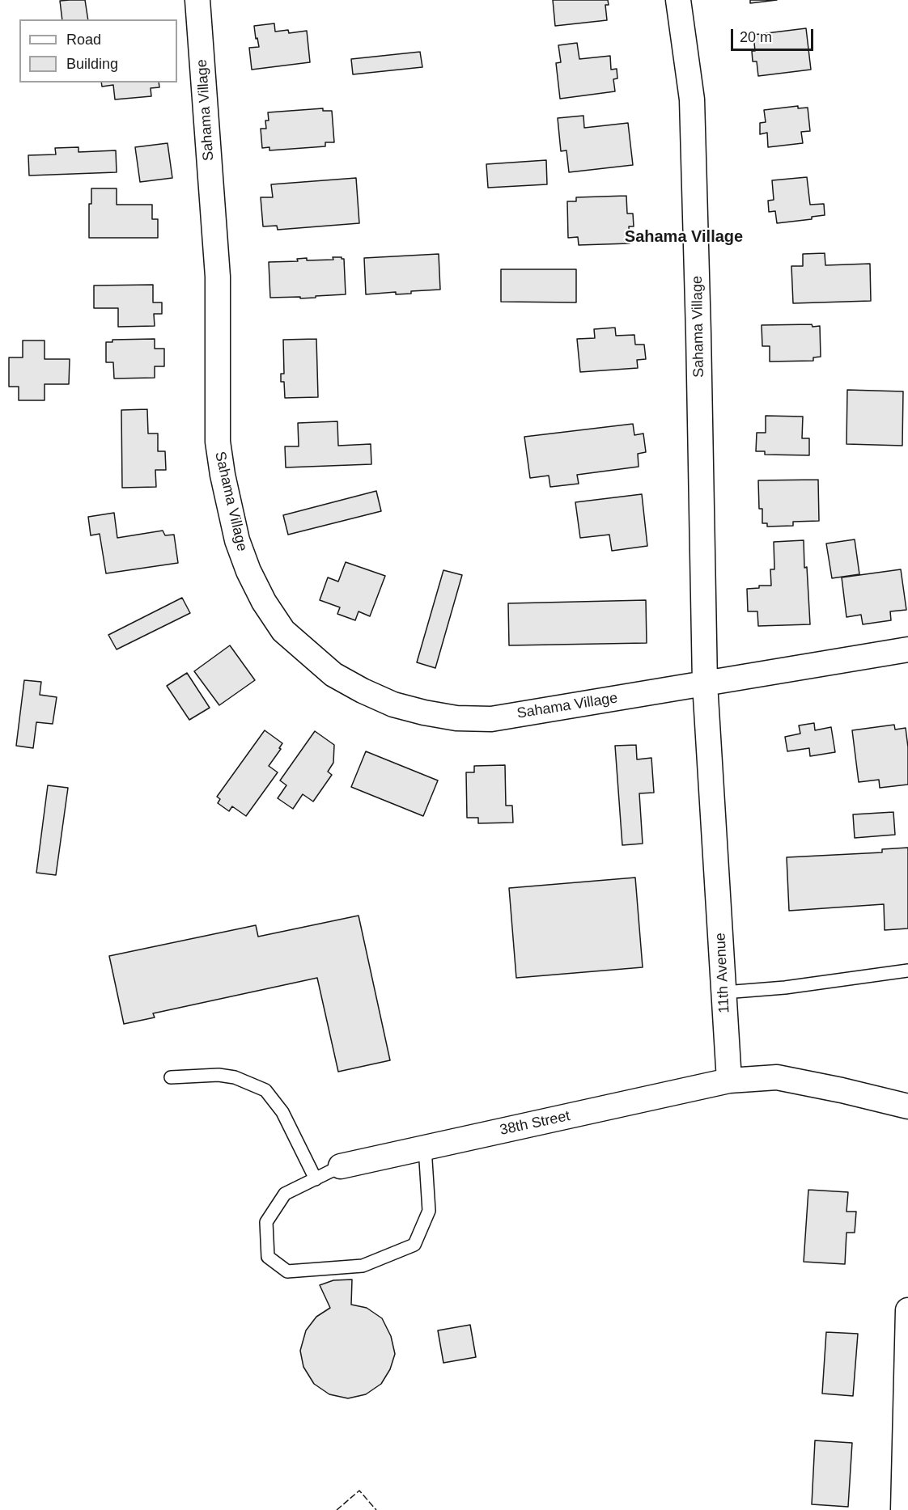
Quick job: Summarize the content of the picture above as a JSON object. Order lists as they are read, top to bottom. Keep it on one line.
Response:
{"streets":{"street":["Sahama Village","11th Avenue","38th Street"]},"crossings":[["Sahama Village","11th Avenue"],["11th Avenue","38th Street"]],"districts":["Sahama Village"],"legend":["Road","Building"],"scale_bar":"20 m"}
